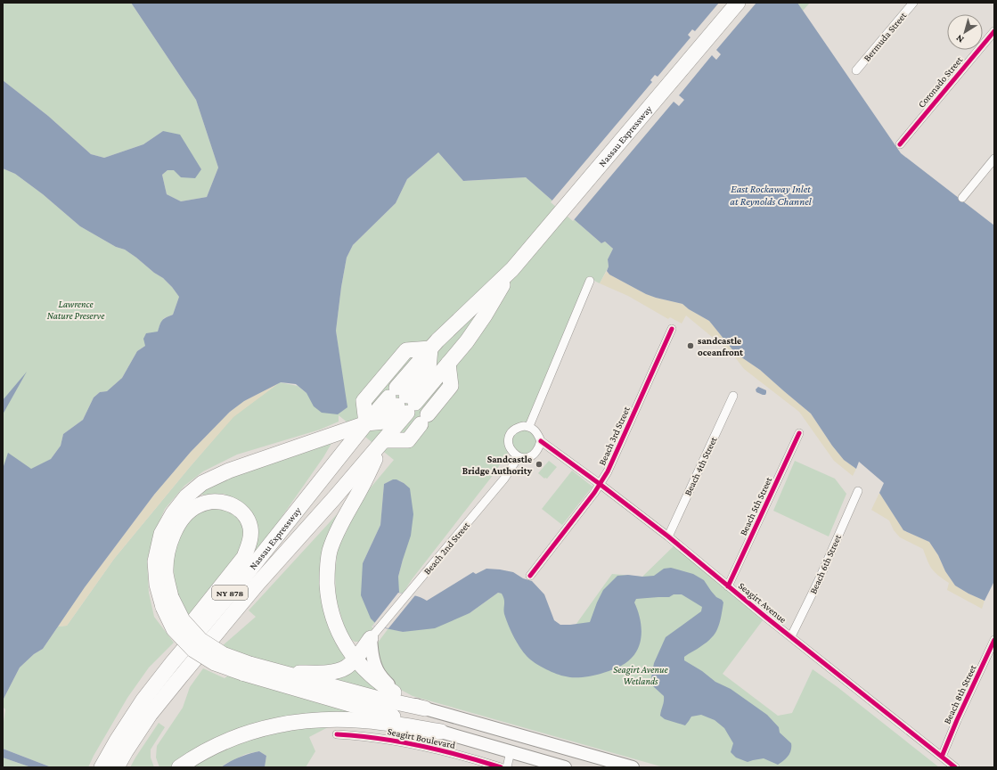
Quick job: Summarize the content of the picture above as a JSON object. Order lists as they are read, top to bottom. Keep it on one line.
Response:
{"streets":{"highway":["Nassau Expressway","NY 878"],"main road":["Seagirt Boulevard"],"street":["Bermuda Street","Coronado Street","Beach 3rd Street","Beach 4th Street","Beach 5th Street","Beach 2nd Street","Beach 6th Street","Seagirt Avenue","Beach 8th Street"]},"crossings":[["Beach 3rd Street","Seagirt Avenue"],["Beach 4th Street","Seagirt Avenue"],["Beach 5th Street","Seagirt Avenue"],["Beach 2nd Street","Seagirt Avenue"],["Beach 6th Street","Seagirt Avenue"],["Seagirt Avenue","Beach 8th Street"]],"water":["East Rockaway Inlet at Reynolds Channel"],"parks":["Lawrence Nature Preserve","Seagirt Avenue Wetlands"],"places":["sandcastle oceanfront","Sandcastle Bridge Authority"],"north":"bottom left"}
